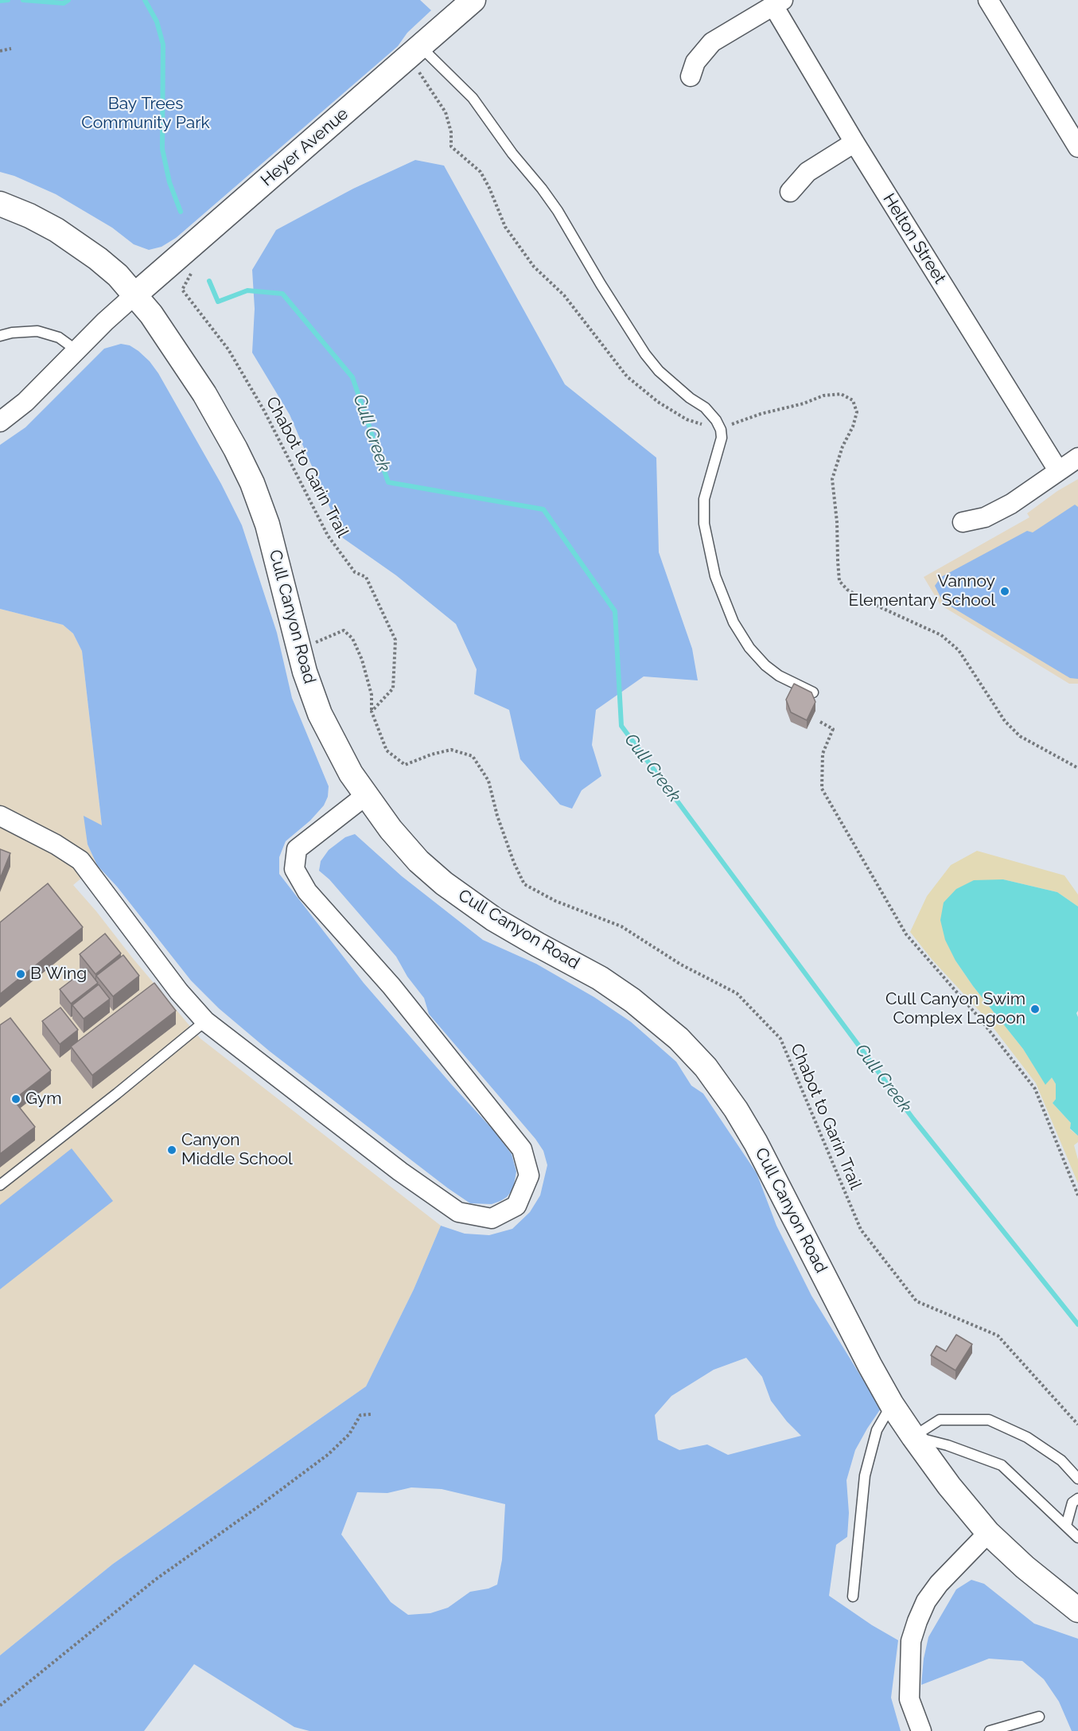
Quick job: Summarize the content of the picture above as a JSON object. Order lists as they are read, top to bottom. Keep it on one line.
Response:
{"streets":{"street":["Heyer Avenue","Helton Street","Cull Canyon Road"],"path":["Chabot to Garin Trail"]},"crossings":[["Heyer Avenue","Cull Canyon Road"]],"water":["Cull Creek"],"parks":["Bay Trees Community Park"],"places":["Vannoy Elementary School","B Wing","Cull Canyon Swim Complex Lagoon","Gym","Canyon Middle School"]}
